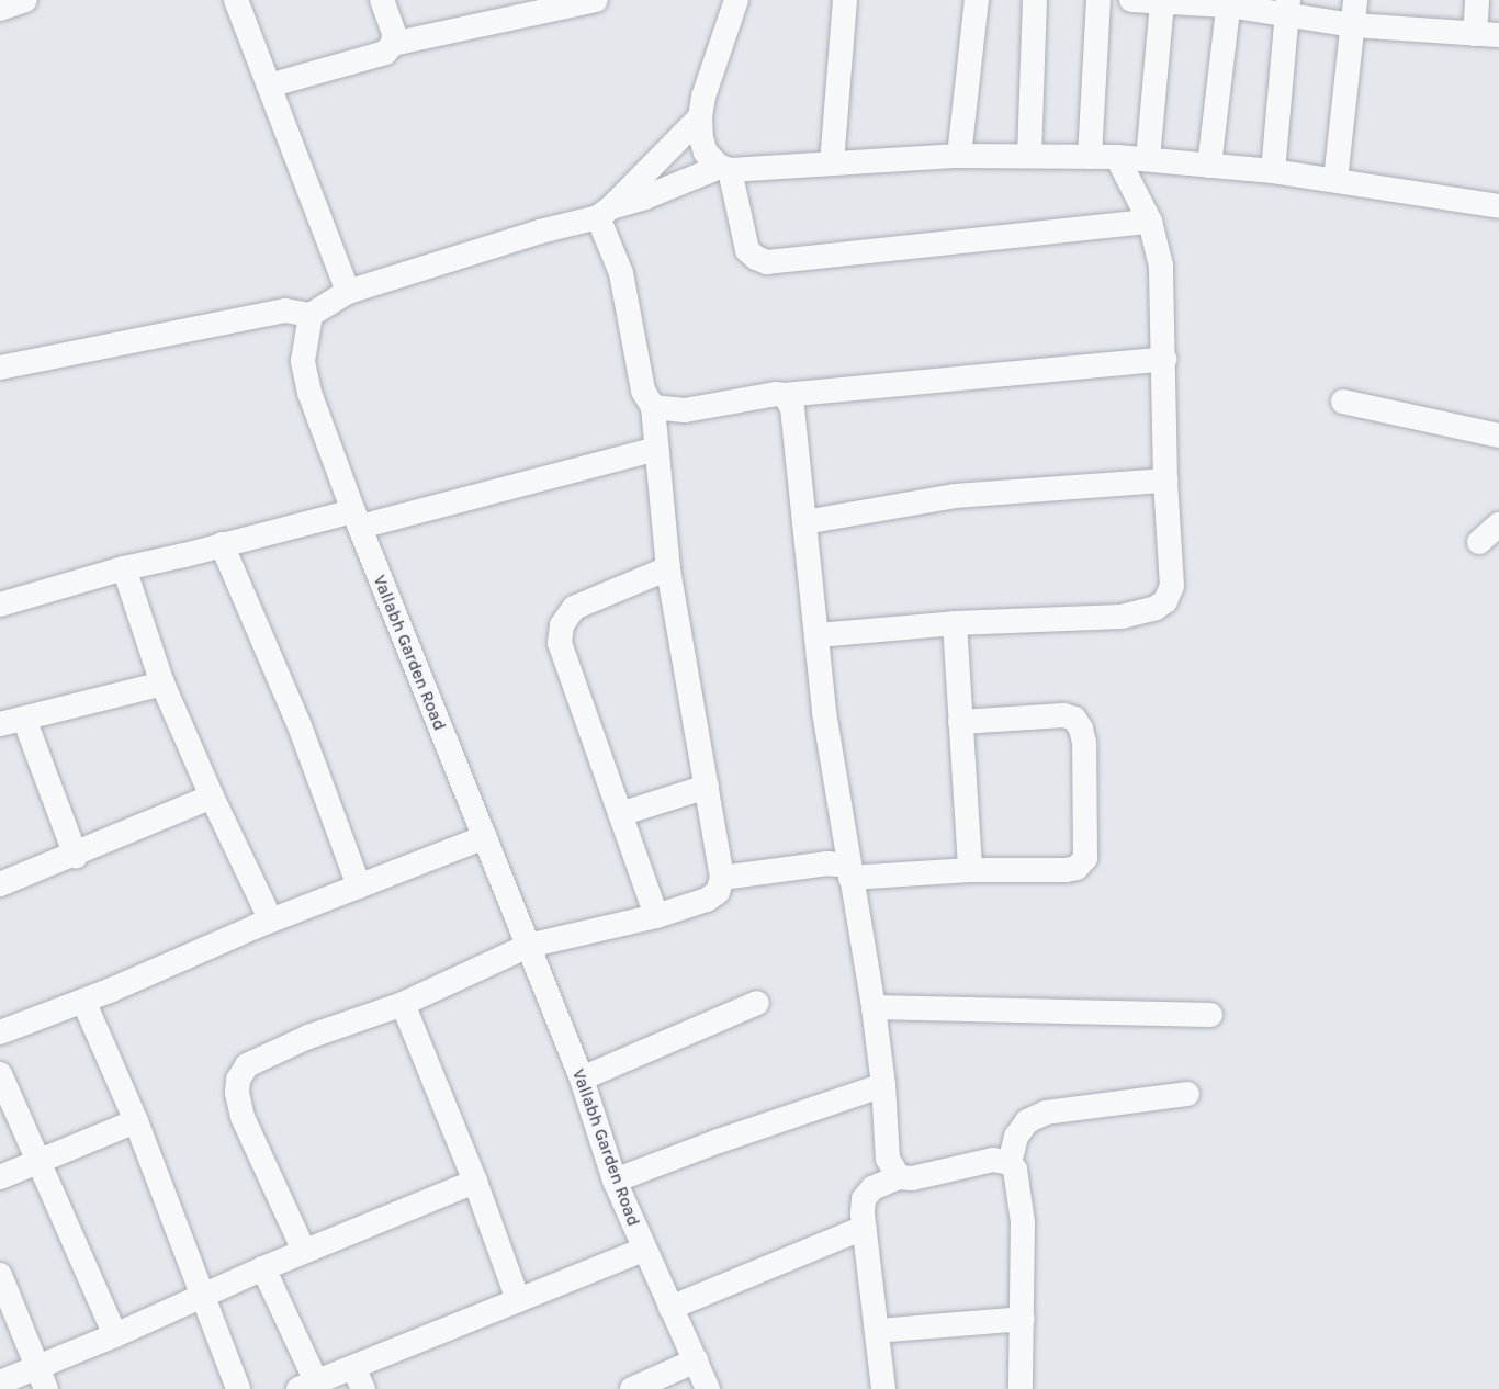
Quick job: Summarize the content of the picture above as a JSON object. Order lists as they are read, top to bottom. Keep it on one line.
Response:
{"streets":{"street":["Vallabh Garden Road"]}}
